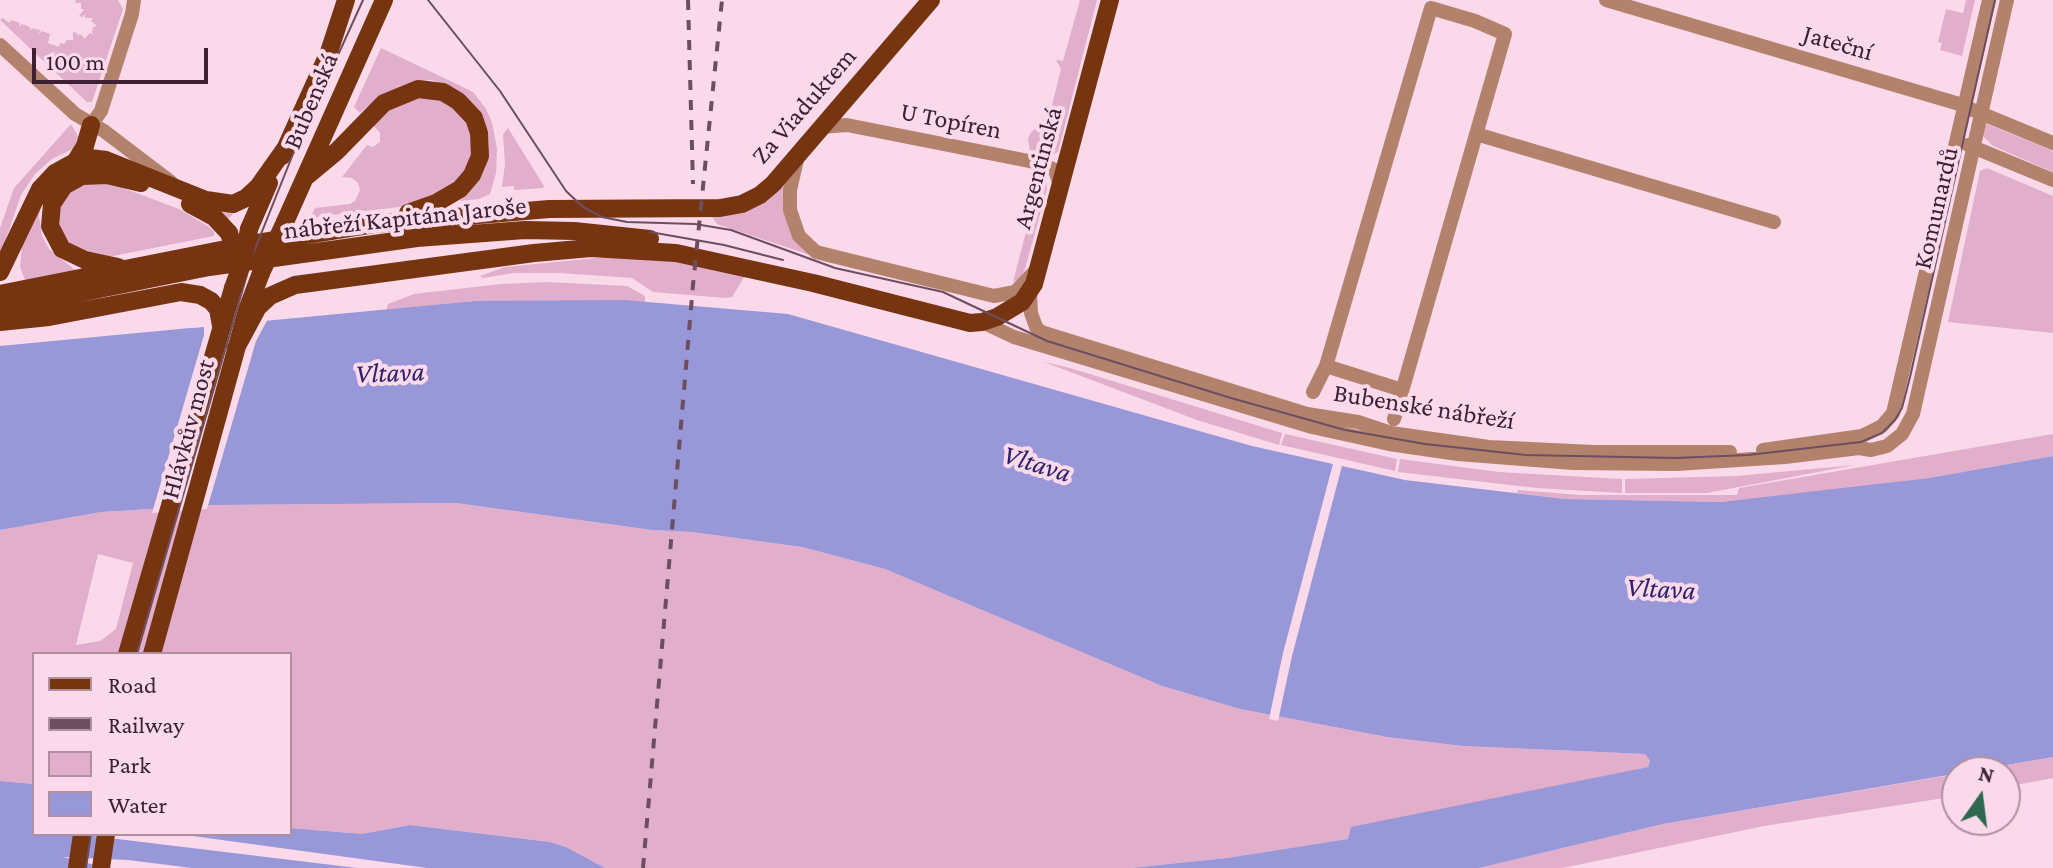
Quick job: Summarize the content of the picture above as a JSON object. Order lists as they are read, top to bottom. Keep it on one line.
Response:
{"streets":{"main road":["Bubenská","Za Viaduktem","Argentinská","nábřeží Kapitána Jaroše","Hlávkův most"],"street":["Jateční","U Topíren","Komunardů","Bubenské nábřeží"]},"crossings":[["Jateční","Komunardů"],["Bubenská","Hlávkův most"],["Za Viaduktem","U Topíren"],["Za Viaduktem","nábřeží Kapitána Jaroše"],["U Topíren","Argentinská"],["Argentinská","Bubenské nábřeží"],["Komunardů","Bubenské nábřeží"]],"water":["Vltava"],"legend":["Road","Railway","Park","Water"],"scale_bar":"100 m","north":"top"}
